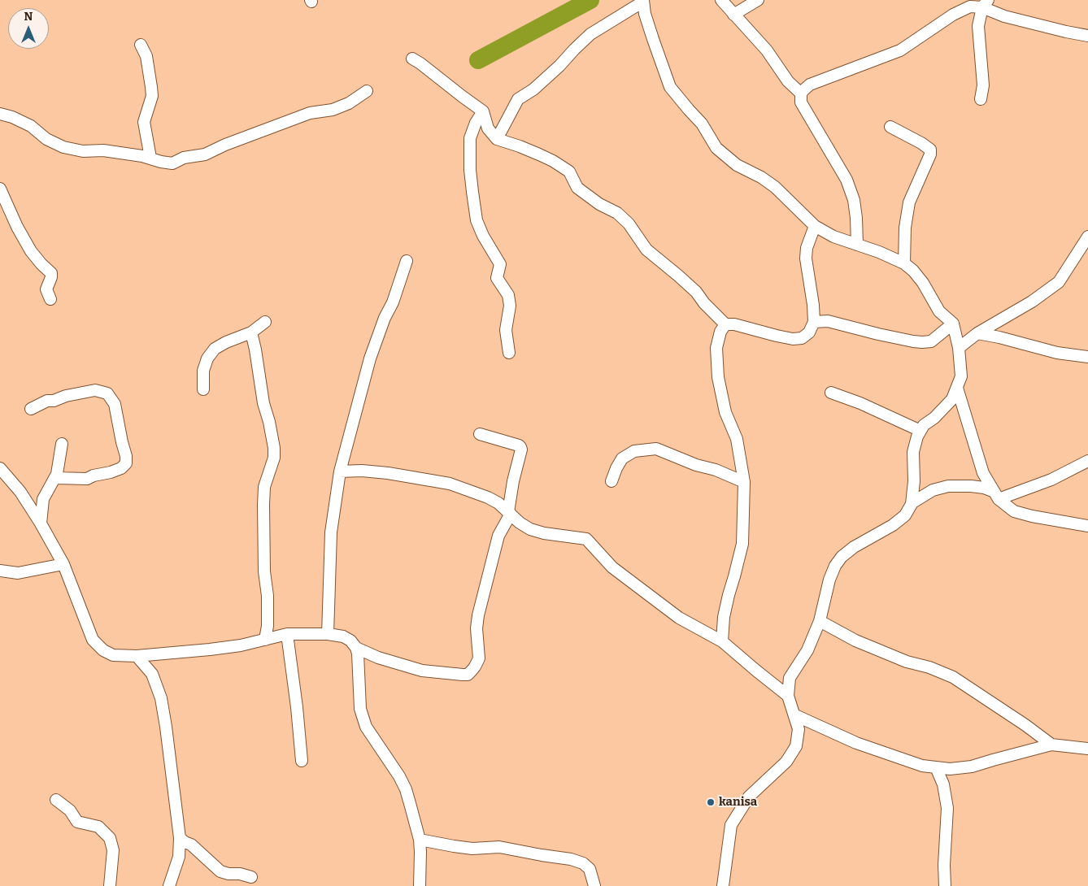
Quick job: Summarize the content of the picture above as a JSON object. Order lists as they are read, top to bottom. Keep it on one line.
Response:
{"places":["kanisa"],"north":"top"}
